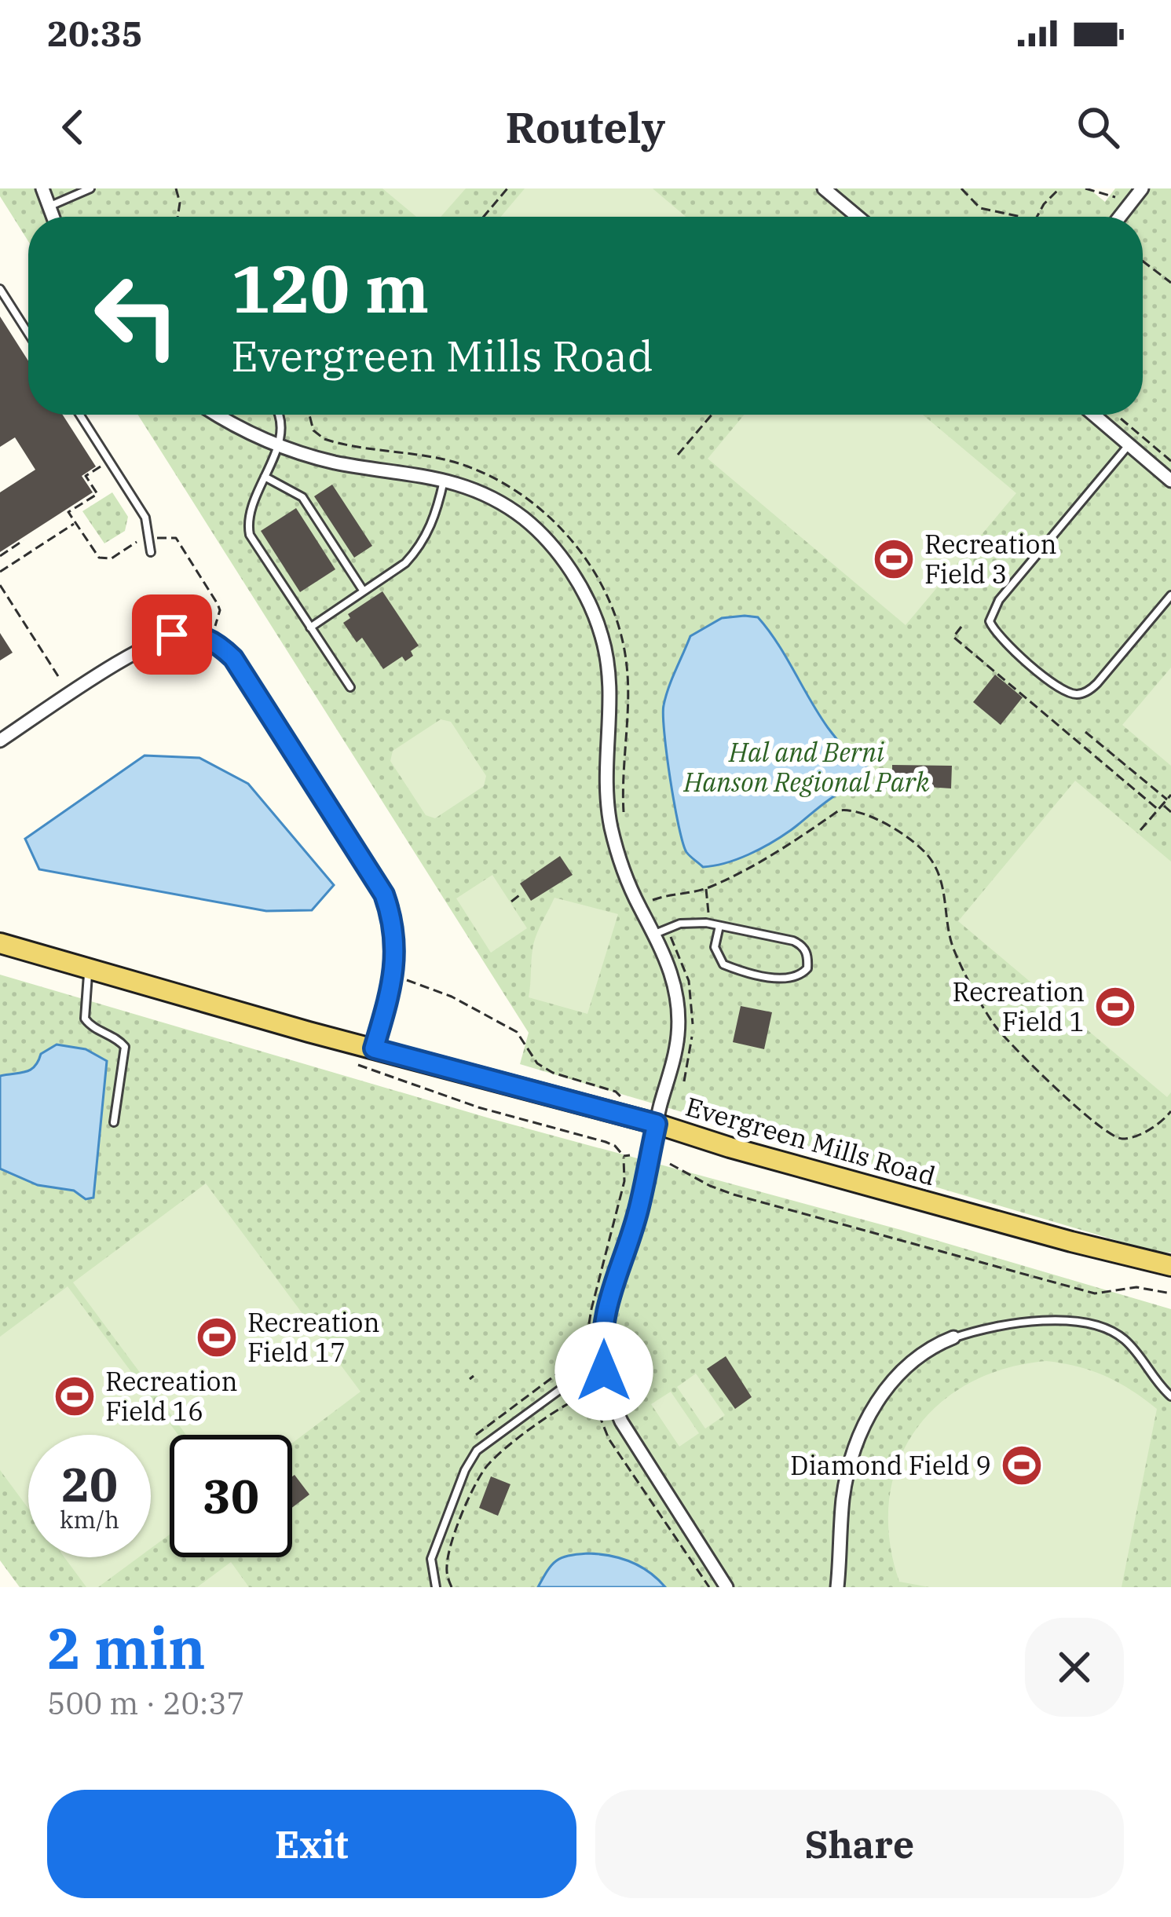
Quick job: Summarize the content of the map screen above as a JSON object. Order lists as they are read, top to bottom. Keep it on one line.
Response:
{"streets":{"main road":["Evergreen Mills Road"]},"parks":["Hal and Berni Hanson Regional Park"],"places":{"sports":["Recreation Field 3","Recreation Field 1","Recreation Field 17","Recreation Field 16","Diamond Field 9"]},"page":{"status":"20:35","header":"Routely","turn":["120 m","Evergreen Mills Road"],"speed":"20 km/h","limit":"30","heading":["2 min","500 m · 20:37"],"buttons":["Exit","Share"]}}
